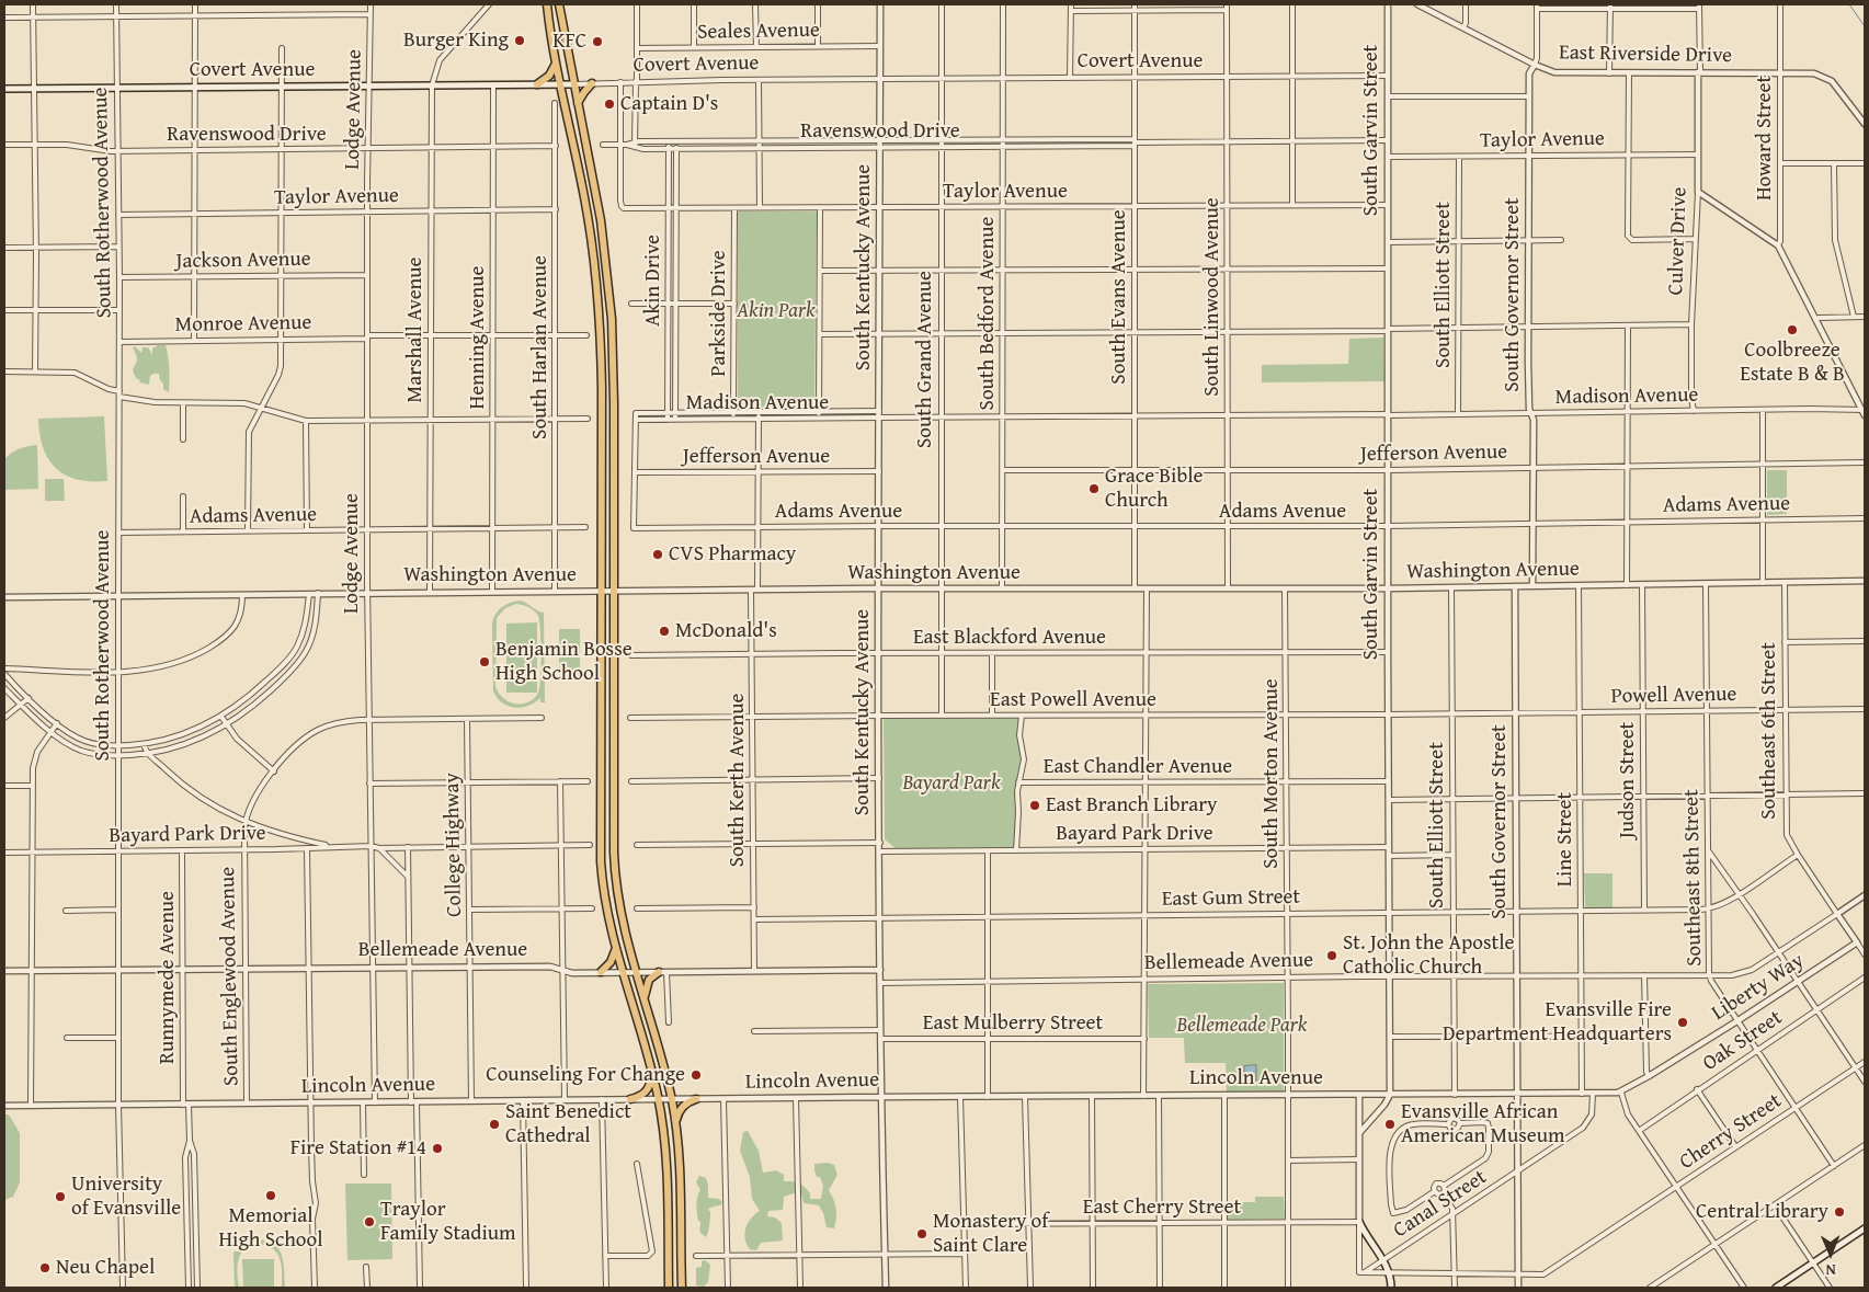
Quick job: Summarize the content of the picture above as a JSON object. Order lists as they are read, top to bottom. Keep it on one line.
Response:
{"streets":{"main road":["Covert Avenue"],"street":["Seales Avenue","East Riverside Drive","Lodge Avenue","South Garvin Street","Ravenswood Drive","Howard Street","Taylor Avenue","South Rotherwood Avenue","Culver Drive","Jackson Avenue","South Kentucky Avenue","Akin Drive","South Elliott Street","South Governor Street","South Evans Avenue","South Linwood Avenue","Parkside Drive","South Bedford Avenue","Monroe Avenue","Marshall Avenue","Henning Avenue","South Harlan Avenue","South Grand Avenue","Madison Avenue","Jefferson Avenue","Adams Avenue","Washington Avenue","East Blackford Avenue","Powell Avenue","East Powell Avenue","Southeast 6th Street","East Chandler Avenue","South Morton Avenue","South Kerth Avenue","Judson Street","Bayard Park Drive","Line Street","College Highway","Southeast 8th Street","East Gum Street","Bellemeade Avenue","South Englewood Avenue","Runnymede Avenue","Liberty Way","East Mulberry Street","Oak Street","Lincoln Avenue","Cherry Street","Canal Street","East Cherry Street"]},"crossings":[["Seales Avenue","South Kentucky Avenue"],["East Riverside Drive","Howard Street"],["East Riverside Drive","Culver Drive"],["East Riverside Drive","South Governor Street"],["Covert Avenue","Lodge Avenue"],["Covert Avenue","South Garvin Street"],["Covert Avenue","South Rotherwood Avenue"],["Covert Avenue","South Kentucky Avenue"],["Covert Avenue","South Evans Avenue"],["Covert Avenue","South Linwood Avenue"],["Covert Avenue","South Bedford Avenue"],["Covert Avenue","Marshall Avenue"],["Covert Avenue","Henning Avenue"],["Covert Avenue","South Grand Avenue"],["Lodge Avenue","Ravenswood Drive"],["Lodge Avenue","Taylor Avenue"],["Lodge Avenue","Jackson Avenue"],["Lodge Avenue","Monroe Avenue"],["Lodge Avenue","Adams Avenue"],["Lodge Avenue","Washington Avenue"],["Lodge Avenue","Bayard Park Drive"],["Lodge Avenue","Bellemeade Avenue"],["Lodge Avenue","Lincoln Avenue"],["South Garvin Street","Ravenswood Drive"],["South Garvin Street","Taylor Avenue"],["South Garvin Street","Madison Avenue"],["South Garvin Street","Jefferson Avenue"],["South Garvin Street","Adams Avenue"],["South Garvin Street","Washington Avenue"],["South Garvin Street","East Blackford Avenue"],["South Garvin Street","East Powell Avenue"],["South Garvin Street","East Chandler Avenue"],["South Garvin Street","Bayard Park Drive"],["South Garvin Street","East Gum Street"],["South Garvin Street","Bellemeade Avenue"],["South Garvin Street","Lincoln Avenue"],["Ravenswood Drive","Taylor Avenue"],["Ravenswood Drive","South Rotherwood Avenue"],["Ravenswood Drive","South Kentucky Avenue"],["Ravenswood Drive","Akin Drive"],["Ravenswood Drive","South Evans Avenue"],["Ravenswood Drive","South Linwood Avenue"],["Ravenswood Drive","South Bedford Avenue"],["Ravenswood Drive","Marshall Avenue"],["Ravenswood Drive","Henning Avenue"],["Ravenswood Drive","South Harlan Avenue"],["Ravenswood Drive","South Grand Avenue"],["Taylor Avenue","South Rotherwood Avenue"],["Taylor Avenue","Culver Drive"],["Taylor Avenue","South Kentucky Avenue"],["Taylor Avenue","Akin Drive"],["Taylor Avenue","South Elliott Street"],["Taylor Avenue","South Governor Street"],["Taylor Avenue","South Evans Avenue"],["Taylor Avenue","South Linwood Avenue"],["Taylor Avenue","Parkside Drive"],["Taylor Avenue","South Bedford Avenue"],["Taylor Avenue","Marshall Avenue"],["Taylor Avenue","Henning Avenue"],["Taylor Avenue","South Harlan Avenue"],["Taylor Avenue","South Grand Avenue"],["South Rotherwood Avenue","Jackson Avenue"],["South Rotherwood Avenue","Monroe Avenue"],["South Rotherwood Avenue","Adams Avenue"],["South Rotherwood Avenue","Washington Avenue"],["South Rotherwood Avenue","Bayard Park Drive"],["South Rotherwood Avenue","Bellemeade Avenue"],["South Rotherwood Avenue","Lincoln Avenue"],["Culver Drive","Madison Avenue"],["South Kentucky Avenue","Madison Avenue"],["South Kentucky Avenue","Jefferson Avenue"],["South Kentucky Avenue","Adams Avenue"],["South Kentucky Avenue","Washington Avenue"],["South Kentucky Avenue","East Blackford Avenue"],["South Kentucky Avenue","East Powell Avenue"],["South Kentucky Avenue","Bayard Park Drive"],["South Kentucky Avenue","East Gum Street"],["South Kentucky Avenue","Bellemeade Avenue"],["South Kentucky Avenue","East Mulberry Street"],["South Kentucky Avenue","Lincoln Avenue"],["Akin Drive","Madison Avenue"],["South Elliott Street","Madison Avenue"],["South Elliott Street","Washington Avenue"],["South Elliott Street","East Powell Avenue"],["South Elliott Street","East Gum Street"],["South Elliott Street","Bellemeade Avenue"],["South Elliott Street","Lincoln Avenue"],["South Governor Street","Madison Avenue"],["South Governor Street","Jefferson Avenue"],["South Governor Street","Adams Avenue"],["South Governor Street","Washington Avenue"],["South Governor Street","Powell Avenue"],["South Governor Street","East Powell Avenue"],["South Governor Street","East Gum Street"],["South Governor Street","Bellemeade Avenue"],["South Governor Street","Lincoln Avenue"],["South Governor Street","Cherry Street"],["South Governor Street","Canal Street"],["South Evans Avenue","Madison Avenue"],["South Evans Avenue","Jefferson Avenue"],["South Evans Avenue","Adams Avenue"],["South Evans Avenue","Washington Avenue"],["South Linwood Avenue","Madison Avenue"],["South Linwood Avenue","Jefferson Avenue"],["South Linwood Avenue","Adams Avenue"],["South Linwood Avenue","Washington Avenue"],["Parkside Drive","Madison Avenue"],["South Bedford Avenue","Madison Avenue"],["South Bedford Avenue","Jefferson Avenue"],["South Bedford Avenue","Adams Avenue"],["South Bedford Avenue","Washington Avenue"],["Monroe Avenue","Marshall Avenue"],["Monroe Avenue","Henning Avenue"],["Monroe Avenue","South Harlan Avenue"],["Marshall Avenue","Adams Avenue"],["Marshall Avenue","Washington Avenue"],["Henning Avenue","Adams Avenue"],["Henning Avenue","Washington Avenue"],["South Harlan Avenue","Adams Avenue"],["South Harlan Avenue","Washington Avenue"],["South Grand Avenue","Madison Avenue"],["South Grand Avenue","Adams Avenue"],["South Grand Avenue","Washington Avenue"],["South Grand Avenue","East Blackford Avenue"],["South Grand Avenue","East Powell Avenue"],["Jefferson Avenue","Adams Avenue"],["Washington Avenue","Southeast 6th Street"],["Washington Avenue","South Morton Avenue"],["Washington Avenue","South Kerth Avenue"],["Washington Avenue","Judson Street"],["Washington Avenue","Line Street"],["Washington Avenue","Southeast 8th Street"],["East Blackford Avenue","South Morton Avenue"],["East Blackford Avenue","South Kerth Avenue"],["Powell Avenue","East Powell Avenue"],["Powell Avenue","Southeast 6th Street"],["Powell Avenue","Judson Street"],["Powell Avenue","Line Street"],["Powell Avenue","Southeast 8th Street"],["East Powell Avenue","South Morton Avenue"],["East Powell Avenue","South Kerth Avenue"],["Southeast 6th Street","Bellemeade Avenue"],["Southeast 6th Street","Liberty Way"],["East Chandler Avenue","South Morton Avenue"],["South Morton Avenue","Bayard Park Drive"],["South Morton Avenue","East Gum Street"],["South Morton Avenue","Bellemeade Avenue"],["South Morton Avenue","Lincoln Avenue"],["South Morton Avenue","East Cherry Street"],["South Kerth Avenue","East Gum Street"],["South Kerth Avenue","Bellemeade Avenue"],["Judson Street","East Gum Street"],["Bayard Park Drive","South Englewood Avenue"],["Bayard Park Drive","Runnymede Avenue"],["Line Street","East Gum Street"],["Line Street","Bellemeade Avenue"],["Line Street","Lincoln Avenue"],["College Highway","Bellemeade Avenue"],["College Highway","Lincoln Avenue"],["Southeast 8th Street","East Gum Street"],["Southeast 8th Street","Bellemeade Avenue"],["Southeast 8th Street","Liberty Way"],["Southeast 8th Street","Oak Street"],["Southeast 8th Street","Cherry Street"],["Bellemeade Avenue","South Englewood Avenue"],["Bellemeade Avenue","Runnymede Avenue"],["South Englewood Avenue","Lincoln Avenue"],["Runnymede Avenue","Lincoln Avenue"],["Liberty Way","Lincoln Avenue"],["Lincoln Avenue","Canal Street"]],"parks":["Akin Park","Bayard Park","Bellemeade Park"],"places":["Burger King","KFC","Captain D's","Coolbreeze Estate B & B","Grace Bible Church","CVS Pharmacy","McDonald's","Benjamin Bosse High School","East Branch Library","St. John the Apostle Catholic Church","Evansville Fire Department Headquarters","Counseling For Change","Saint Benedict Cathedral","Evansville African American Museum","Fire Station #14","Memorial High School","University of Evansville","Central Library","Traylor Family Stadium","Monastery of Saint Clare","Neu Chapel"],"north":"bottom"}
